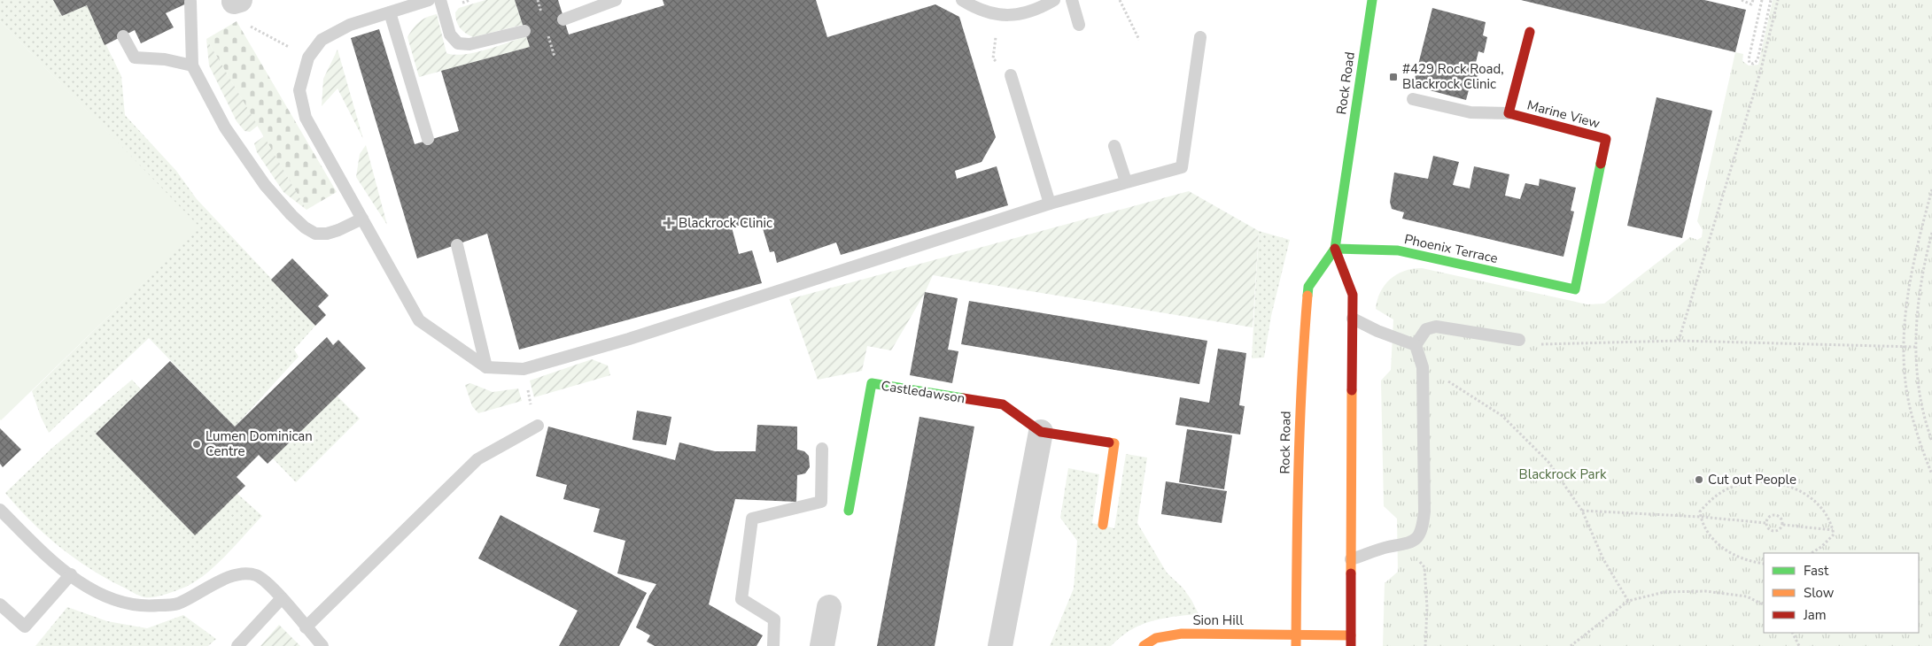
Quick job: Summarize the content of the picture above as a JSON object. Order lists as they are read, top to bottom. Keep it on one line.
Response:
{"streets":{"street":["Rock Road","Marine View","Phoenix Terrace","Castledawson","Sion Hill"]},"crossings":[["Rock Road","Phoenix Terrace"],["Rock Road","Sion Hill"],["Marine View","Phoenix Terrace"]],"parks":["Blackrock Park"],"places":{"transit":["#429 Rock Road, Blackrock Clinic"],"health":["Blackrock Clinic"],"other":["Lumen Dominican Centre","Cut out People"]},"legend":["Fast","Slow","Jam"]}
